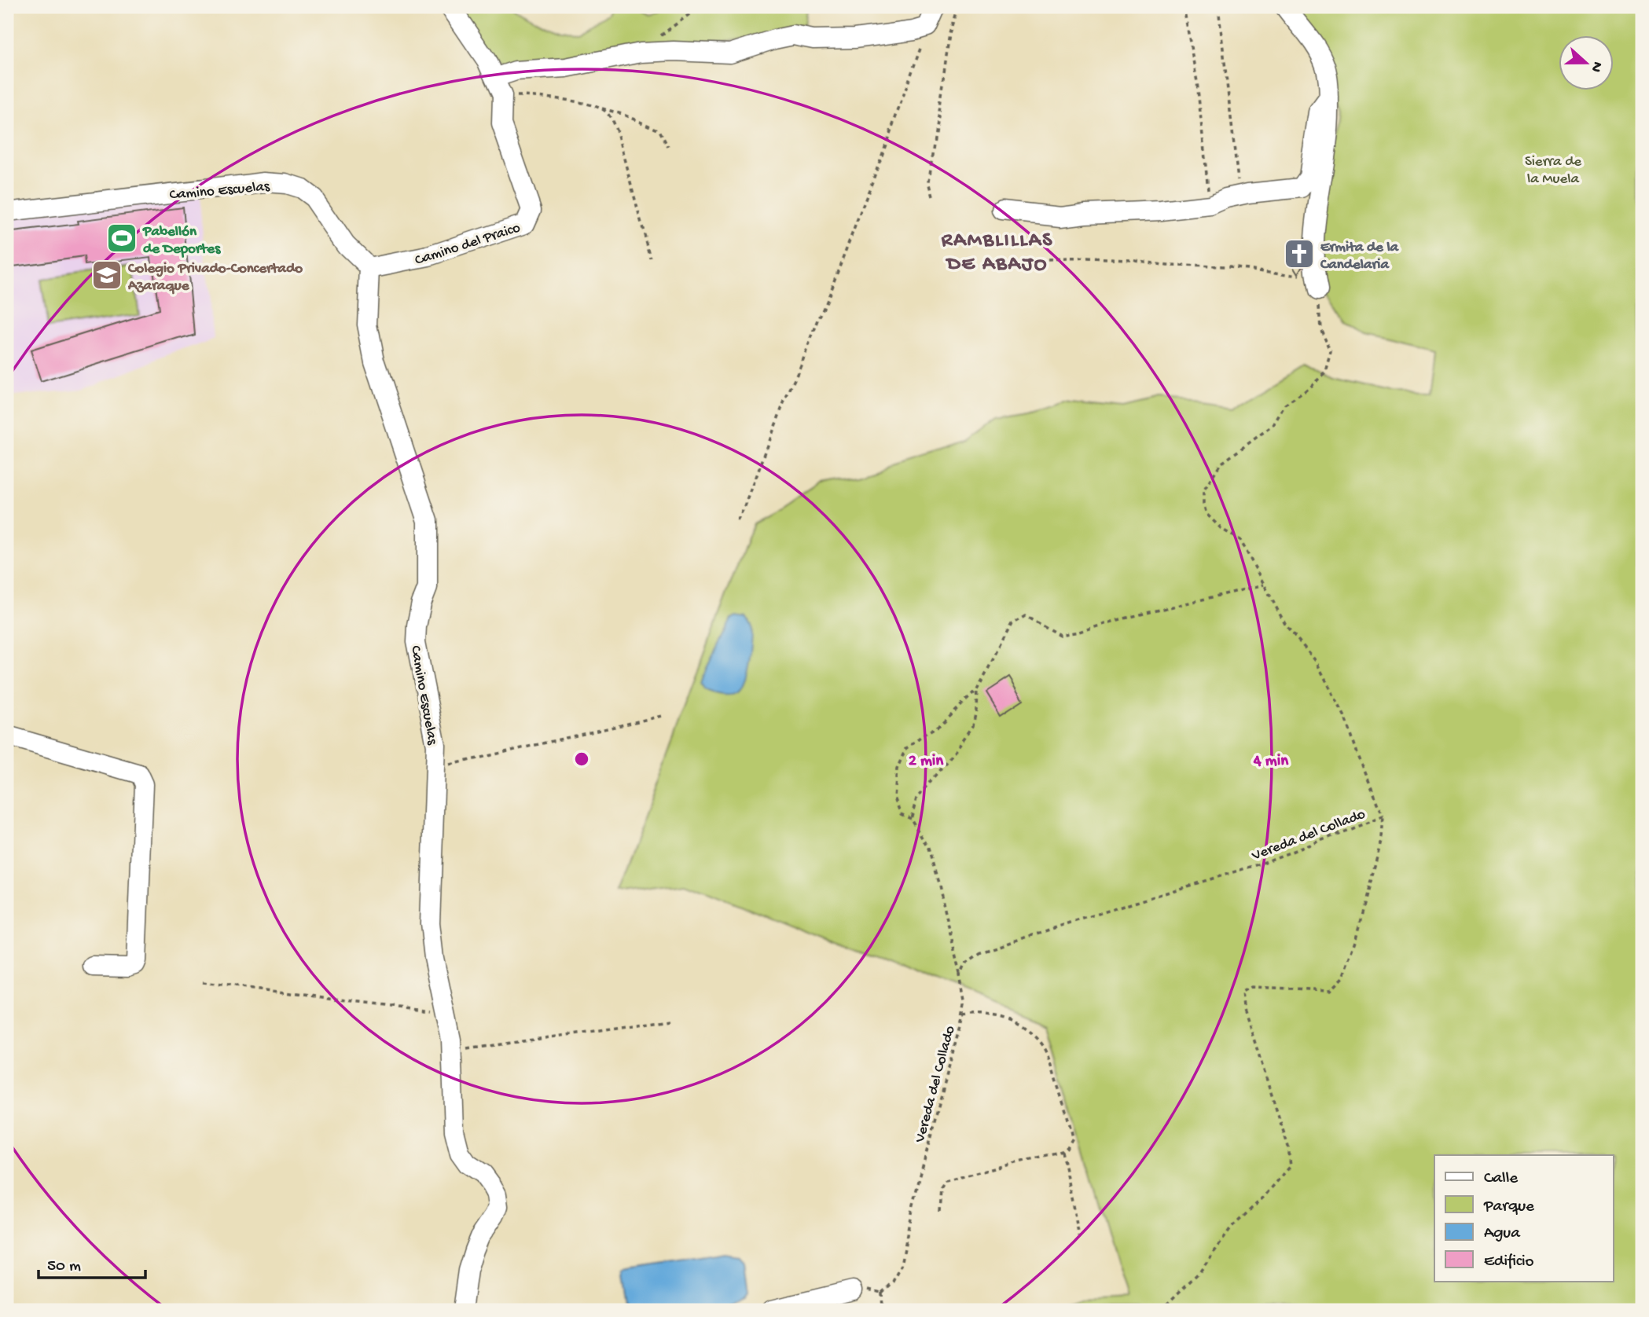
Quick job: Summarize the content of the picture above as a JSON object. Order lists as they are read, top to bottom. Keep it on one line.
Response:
{"streets":{"street":["Camino Escuelas","Camino del Praico"],"path":["Vereda del Collado"]},"crossings":[["Camino Escuelas","Camino del Praico"]],"districts":["RAMBLILLAS DE ABAJO"],"parks":["Sierra de la Muela"],"places":{"sports":["Pabellón de Deportes"],"church":["Ermita de la Candelaria"],"school or university":["Colegio Privado-Concertado Azaraque"]},"legend":["Calle","Parque","Agua","Edificio"],"scale_bar":"50 m","north":"right","rings":["2 min","4 min"]}
